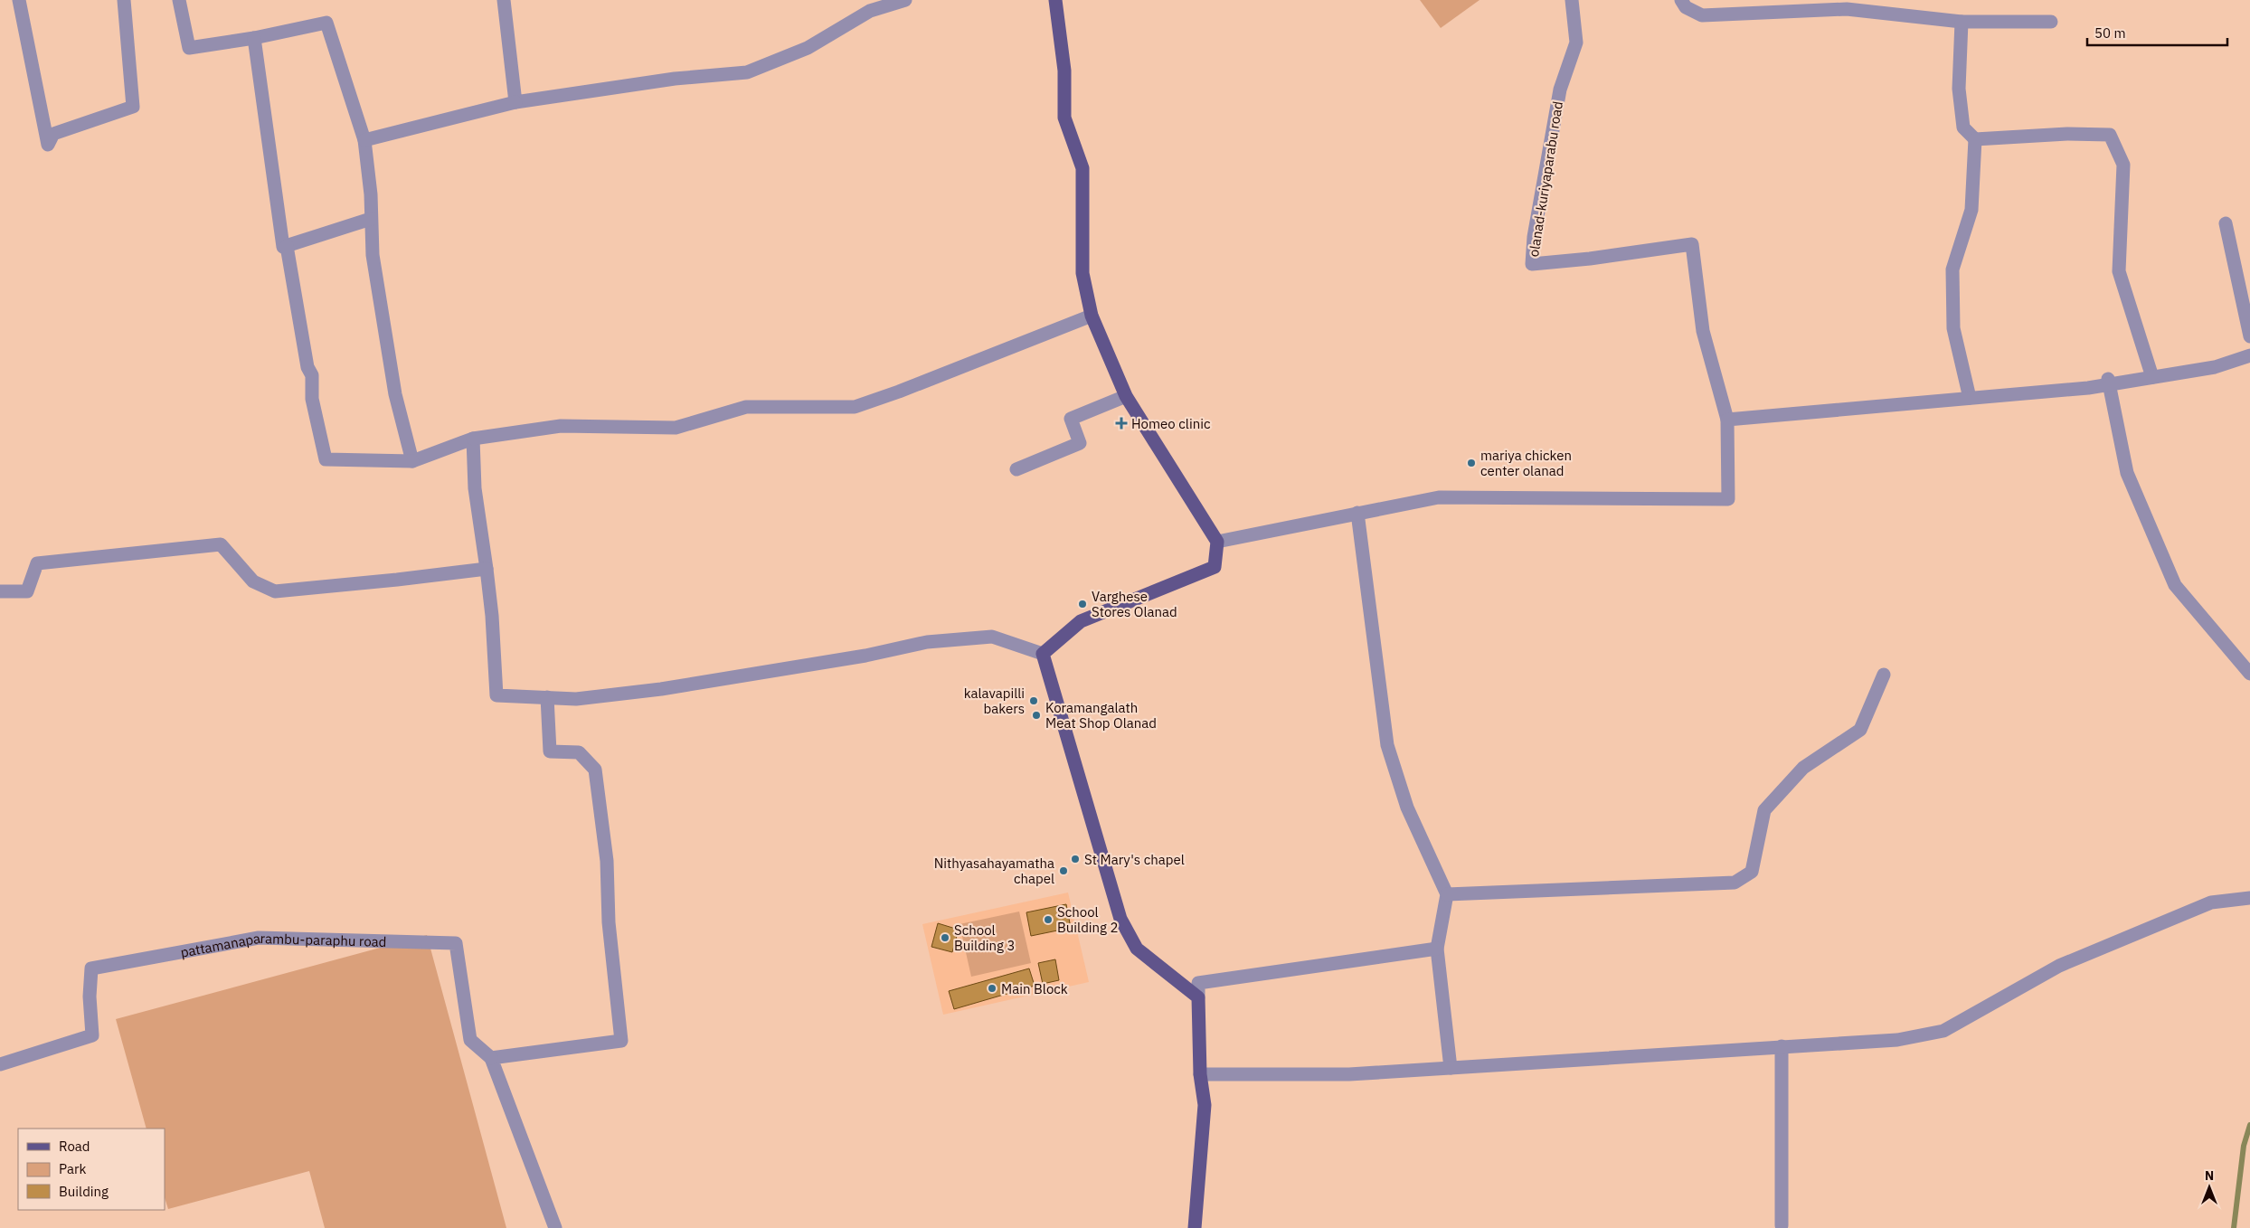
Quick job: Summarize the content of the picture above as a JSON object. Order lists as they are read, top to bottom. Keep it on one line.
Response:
{"streets":{"street":["olanad-kuriyaparabu road","pattamanaparambu-paraphu road"]},"places":{"health":["Homeo clinic"],"other":["mariya chicken center olanad","Varghese Stores Olanad","kalavapilli bakers","Koramangalath Meat Shop Olanad","St Mary's chapel","Nithyasahayamatha chapel","School Building 2","School Building 3","Main Block"]},"legend":["Road","Park","Building"],"scale_bar":"50 m","north":"top"}
